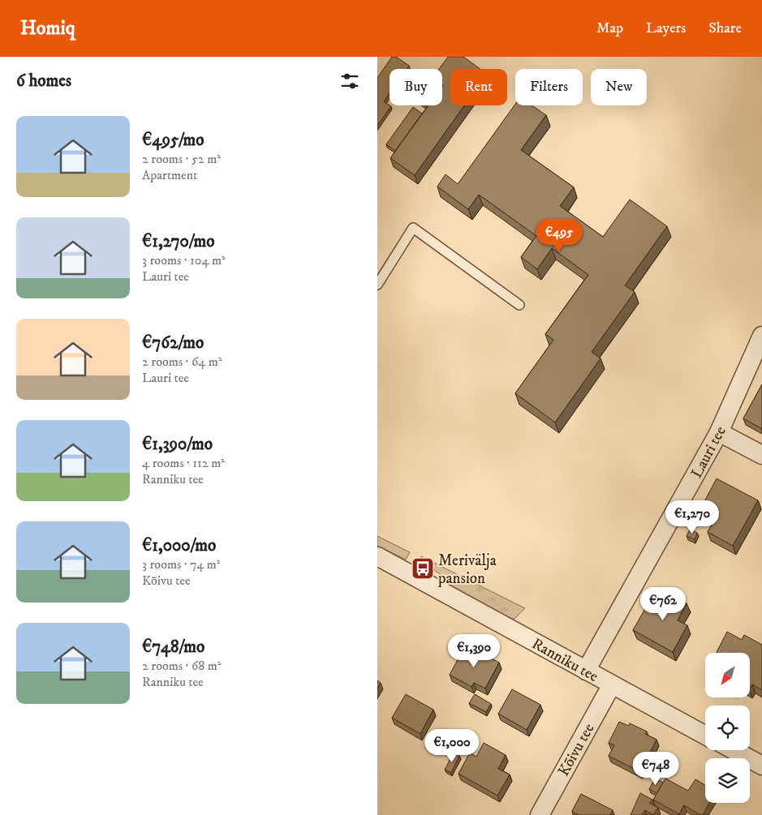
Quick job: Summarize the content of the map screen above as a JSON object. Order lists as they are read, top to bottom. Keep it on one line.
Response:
{"streets":{"street":["Lauri tee","Ranniku tee","Kõivu tee"]},"crossings":[["Lauri tee","Ranniku tee"],["Ranniku tee","Kõivu tee"]],"places":{"bus stop":["Merivälja pansion"]},"north":"bottom left","page":{"header":"Homiq","nav":["Map","Layers","Share"],"heading":"6 homes","chip":["Buy","Rent","Filters","New"],"list":[{"name":"€495/mo","note":"2 rooms · 52 m² · Apartment"},{"name":"€1,270/mo","note":"3 rooms · 104 m² · Lauri tee"},{"name":"€762/mo","note":"2 rooms · 64 m² · Lauri tee"},{"name":"€1,390/mo","note":"4 rooms · 112 m² · Ranniku tee"},{"name":"€1,000/mo","note":"3 rooms · 74 m² · Kõivu tee"},{"name":"€748/mo","note":"2 rooms · 68 m² · Ranniku tee"}],"price":["€495","€1,270","€762","€1,390","€1,000","€748"]}}
